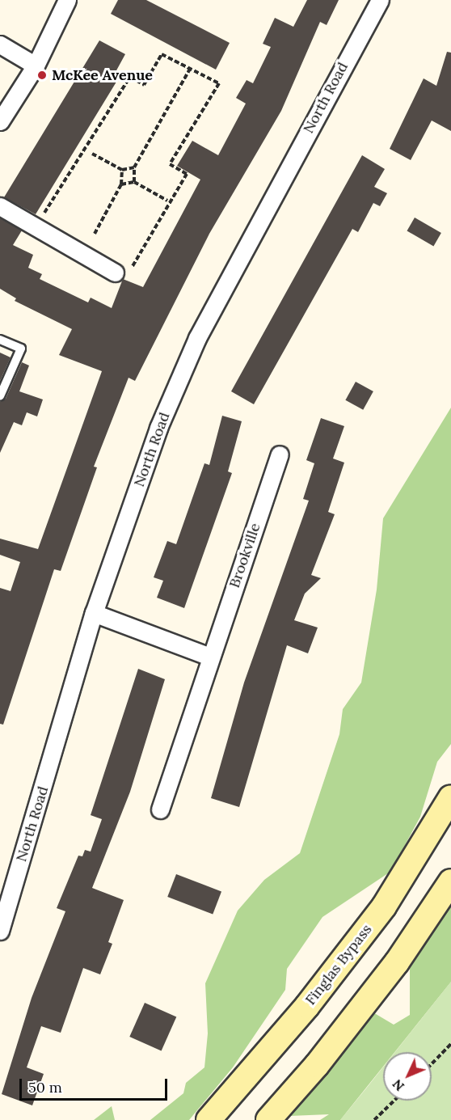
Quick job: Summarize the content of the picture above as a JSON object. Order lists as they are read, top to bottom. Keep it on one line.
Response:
{"streets":{"main road":["Finglas Bypass"],"street":["North Road","Brookville"]},"places":["McKee Avenue"],"scale_bar":"50 m","north":"bottom left"}
